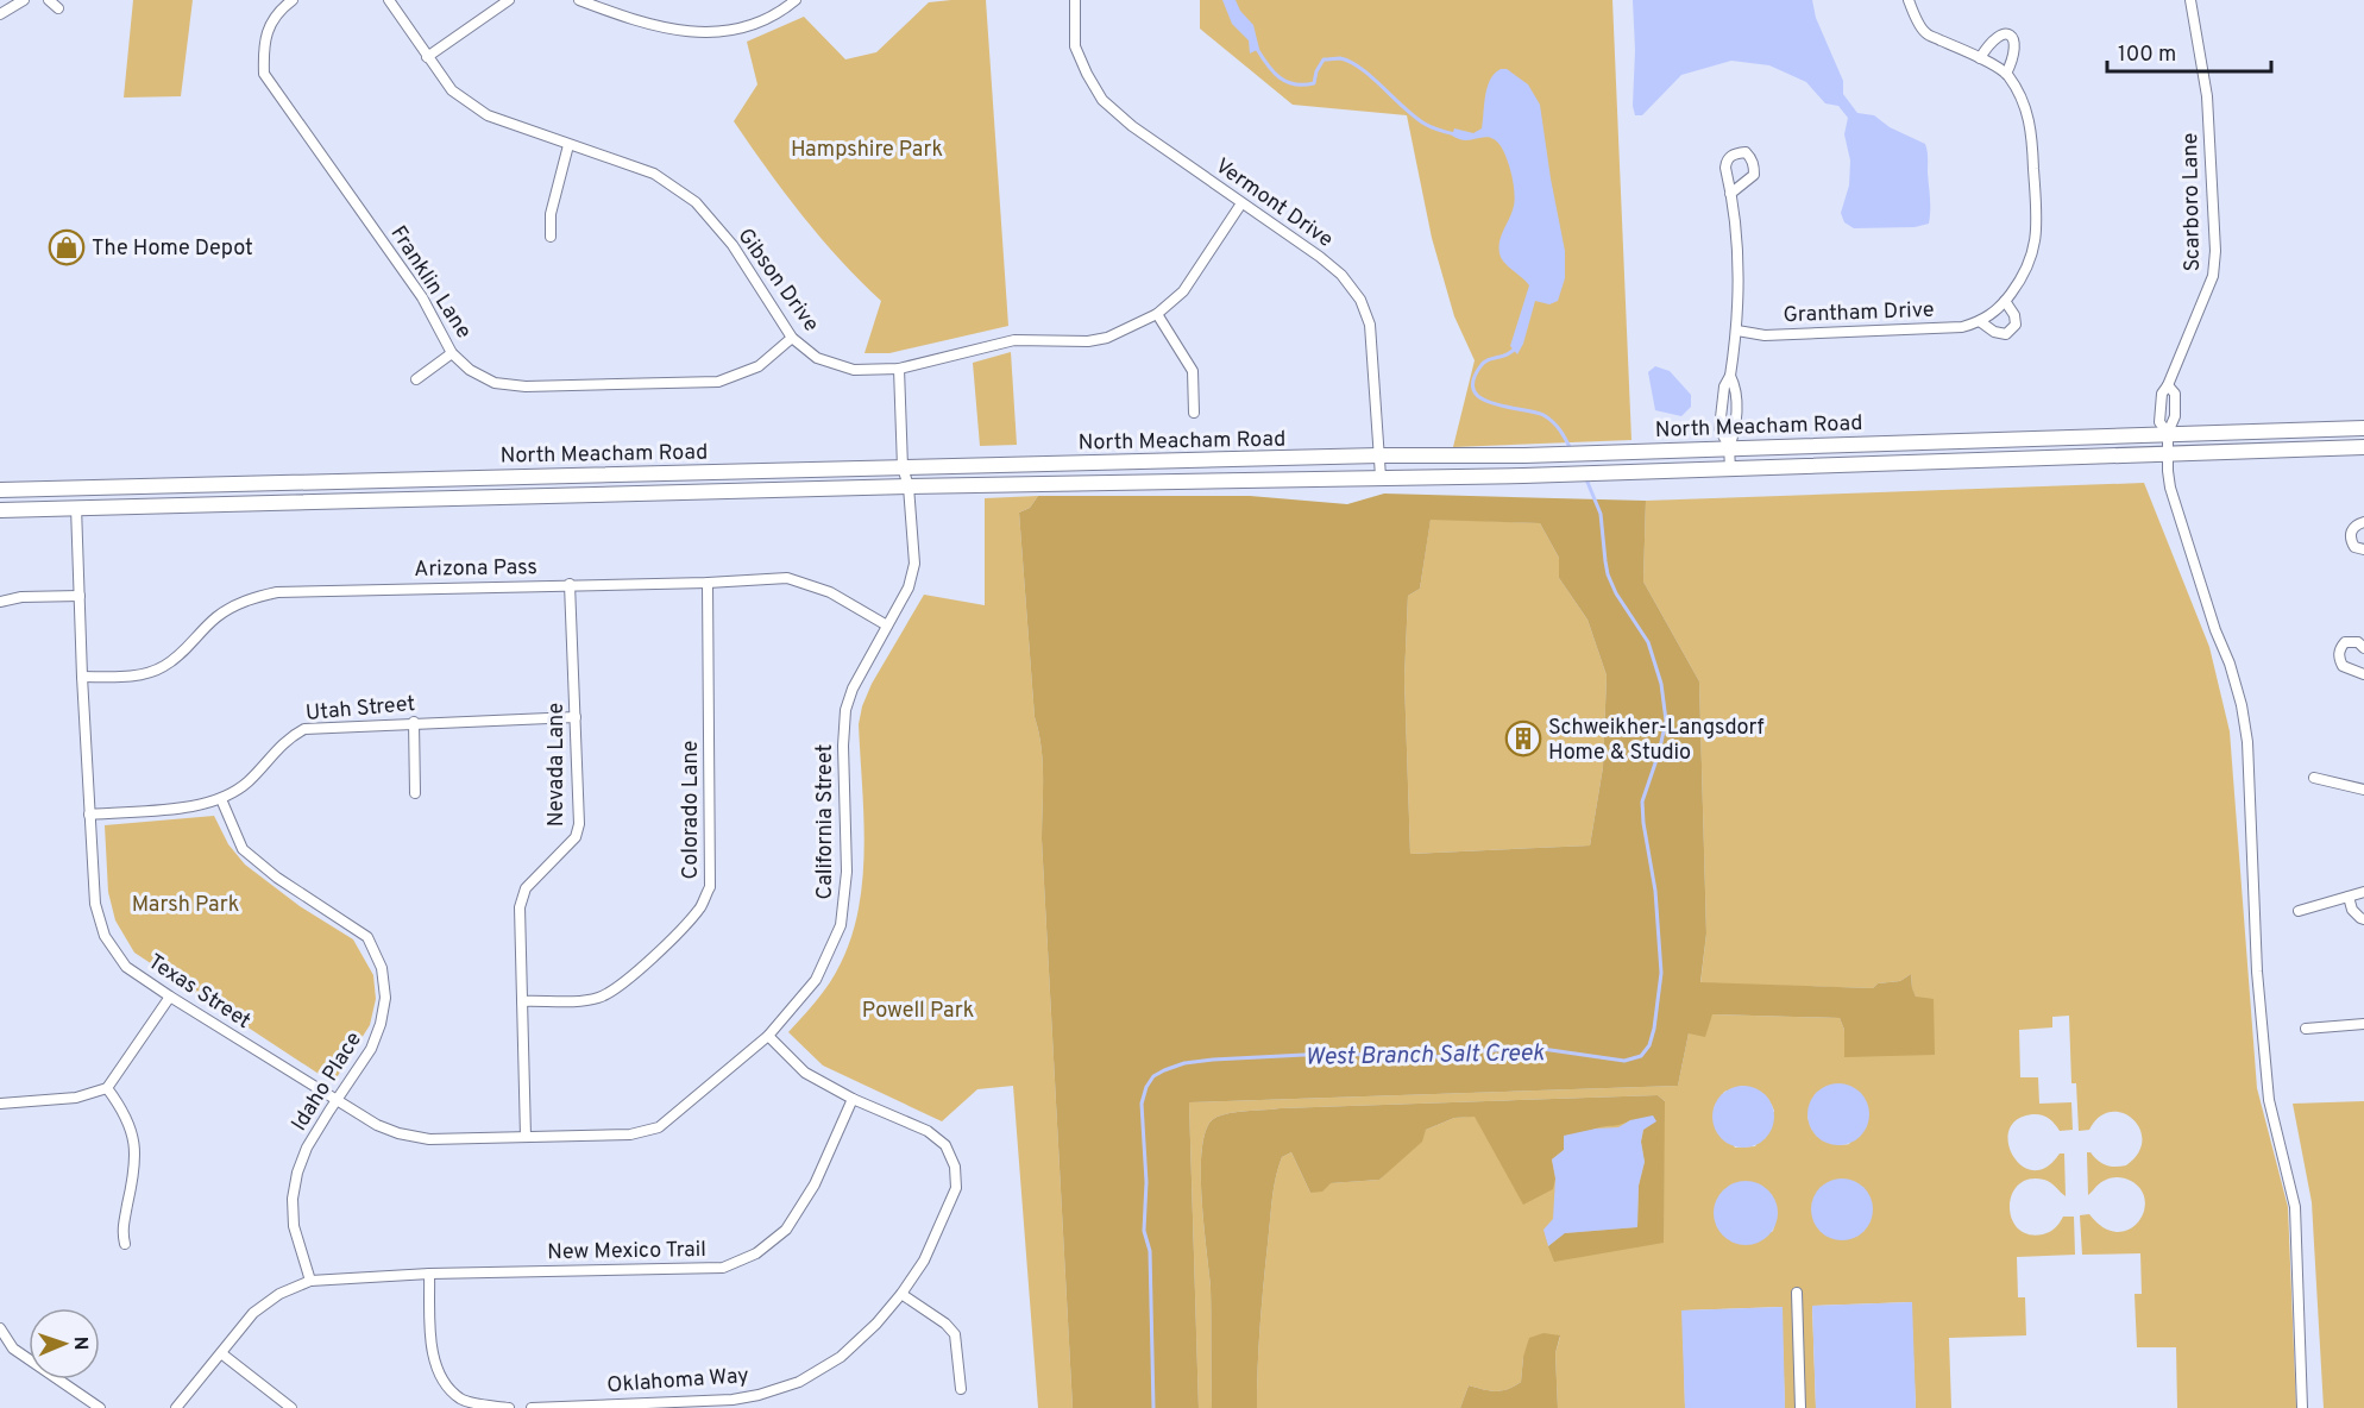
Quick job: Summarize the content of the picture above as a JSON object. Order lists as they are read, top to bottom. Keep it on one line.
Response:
{"streets":{"main road":["North Meacham Road"],"street":["Vermont Drive","Scarboro Lane","Gibson Drive","Franklin Lane","Grantham Drive","Arizona Pass","Utah Street","Nevada Lane","Colorado Lane","California Street","Texas Street","Idaho Place","New Mexico Trail","Oklahoma Way"]},"crossings":[["Vermont Drive","Gibson Drive"],["Vermont Drive","North Meacham Road"],["Scarboro Lane","North Meacham Road"],["Gibson Drive","Franklin Lane"],["Gibson Drive","California Street"],["North Meacham Road","California Street"],["North Meacham Road","Texas Street"],["Arizona Pass","Nevada Lane"],["Arizona Pass","Colorado Lane"],["Arizona Pass","California Street"],["Arizona Pass","Texas Street"],["Utah Street","Nevada Lane"],["Utah Street","Texas Street"],["Utah Street","Idaho Place"],["Nevada Lane","Colorado Lane"],["Nevada Lane","California Street"],["Nevada Lane","Texas Street"],["California Street","Texas Street"],["Texas Street","Idaho Place"],["Idaho Place","New Mexico Trail"],["New Mexico Trail","Oklahoma Way"]],"water":["West Branch Salt Creek"],"parks":["Hampshire Park","Marsh Park","Powell Park"],"places":{"shop":["The Home Depot"],"building":["Schweikher-Langsdorf Home & Studio"]},"scale_bar":"100 m","north":"right"}
